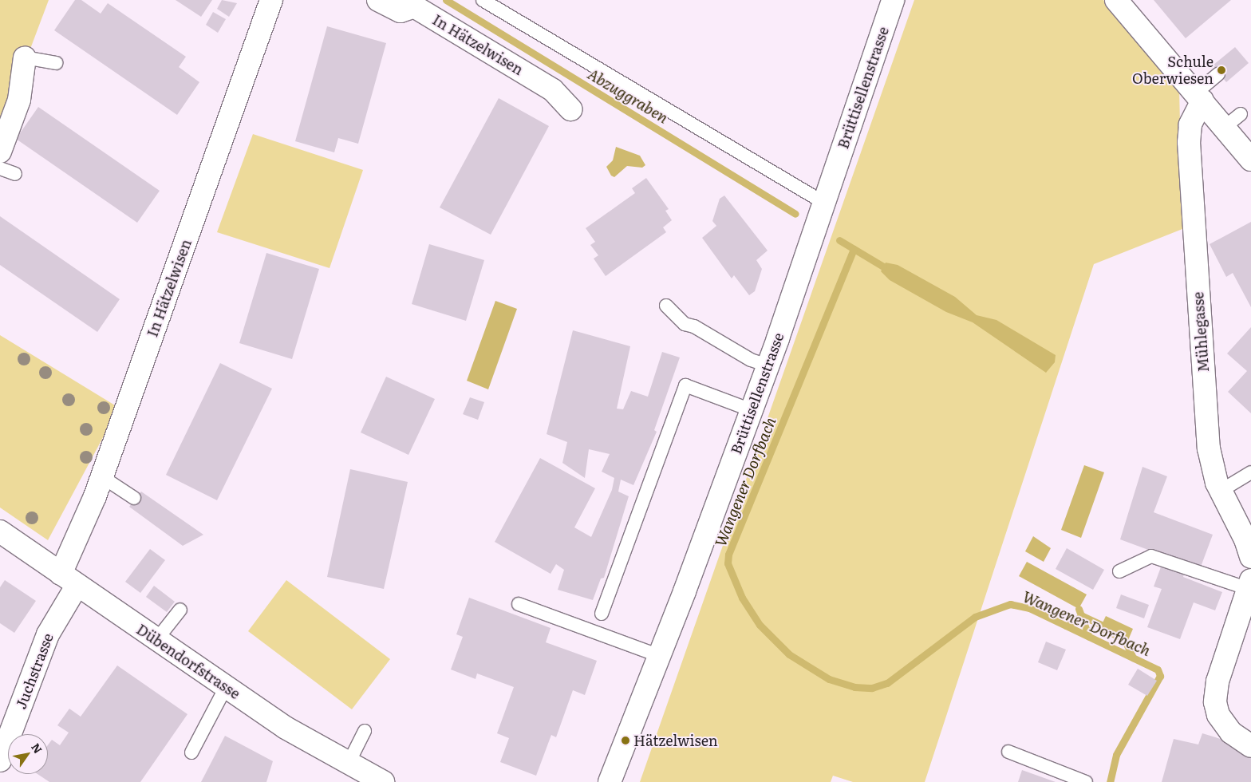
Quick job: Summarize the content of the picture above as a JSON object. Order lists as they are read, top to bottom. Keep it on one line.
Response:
{"streets":{"street":["In Hätzelwisen","Brüttisellenstrasse","Mühlegasse","Dübendorfstrasse","Juchstrasse"]},"crossings":[["In Hätzelwisen","Dübendorfstrasse"],["In Hätzelwisen","Juchstrasse"],["Dübendorfstrasse","Juchstrasse"]],"water":["Abzuggraben","Wangener Dorfbach"],"places":["Schule Oberwiesen","Hätzelwisen"],"north":"top right"}
